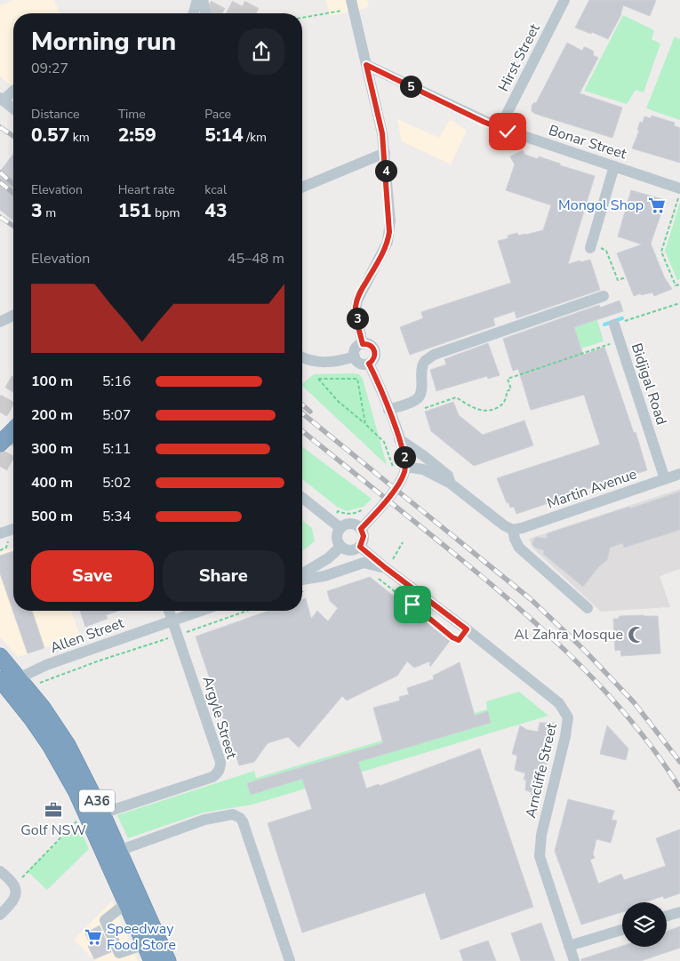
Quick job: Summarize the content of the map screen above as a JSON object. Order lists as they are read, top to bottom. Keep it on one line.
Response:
{"streets":{"highway":["A36"],"street":["Hirst Street","Bonar Street","Bidjigal Road","Martin Avenue","Allen Street","Argyle Street","Arncliffe Street"]},"crossings":[["Hirst Street","Bonar Street"],["Bidjigal Road","Martin Avenue"],["Allen Street","Argyle Street"],["Allen Street","A36"],["Argyle Street","A36"]],"places":{"supermarket":["Mongol Shop","Speedway Food Store"],"mosque":["Al Zahra Mosque"],"office":["Golf NSW"]},"page":{"heading":["Morning run","09:27"],"pins":["5","4","3","2"],"stats":[["Distance","0.57 km"],["Time","2:59"],["Pace","5:14 /km"],["Elevation","3 m"],["Heart rate","151 bpm"],["kcal","43"]],"chart":["Elevation","45–48 m"],"list":[{"name":"100 m","note":"5:16"},{"name":"200 m","note":"5:07"},{"name":"300 m","note":"5:11"},{"name":"400 m","note":"5:02"},{"name":"500 m","note":"5:34"}],"buttons":["Save","Share"]}}
